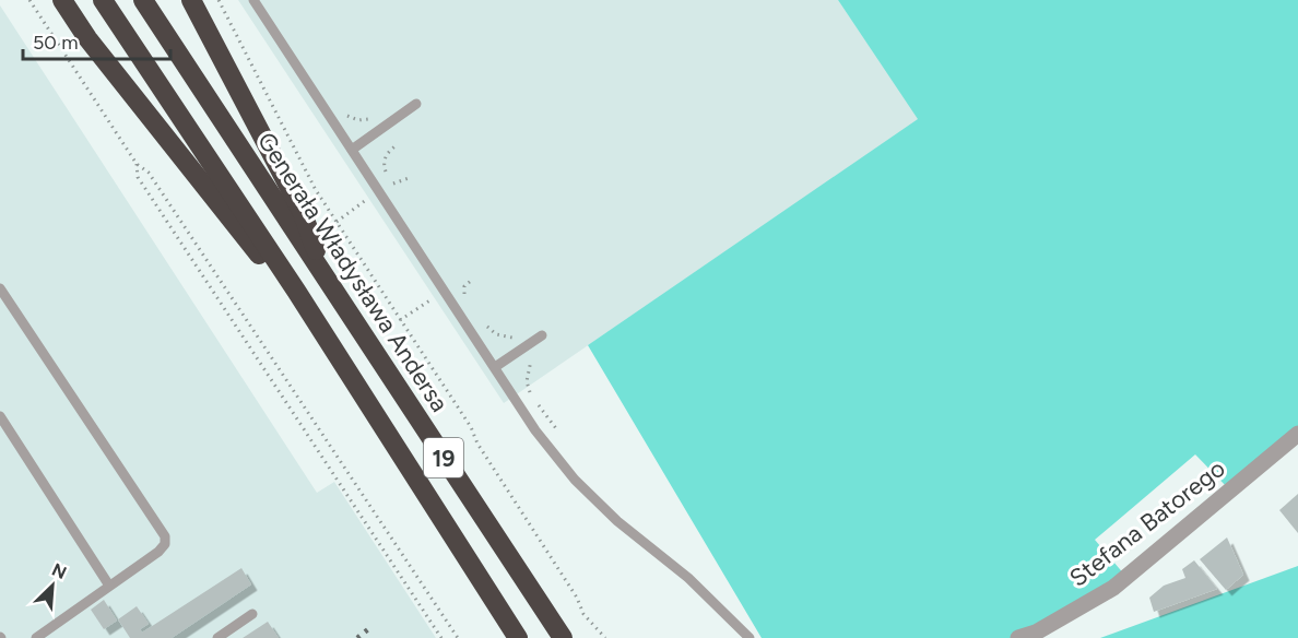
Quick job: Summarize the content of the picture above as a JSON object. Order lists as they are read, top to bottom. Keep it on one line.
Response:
{"streets":{"highway":["Generała Władysława Andersa","19"],"street":["Stefana Batorego"]},"scale_bar":"50 m","north":"top right"}
